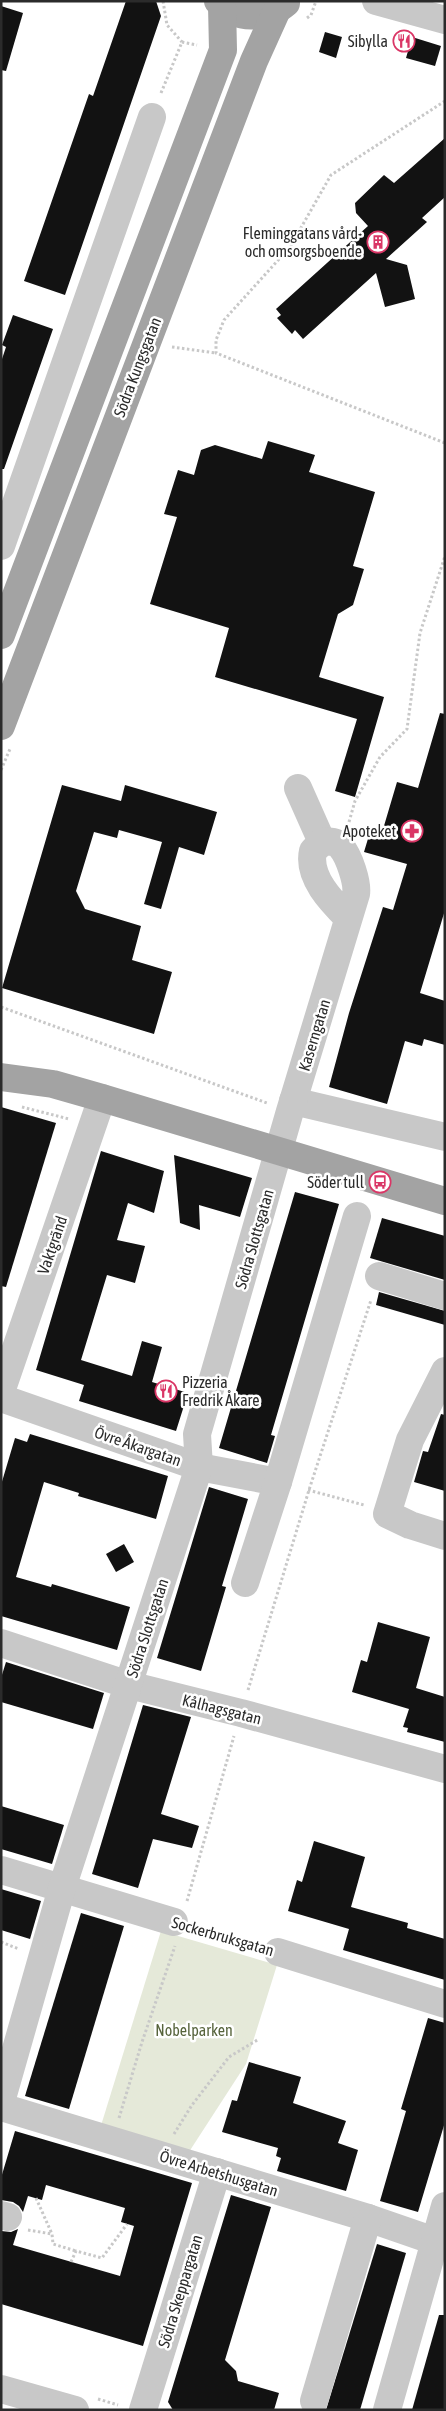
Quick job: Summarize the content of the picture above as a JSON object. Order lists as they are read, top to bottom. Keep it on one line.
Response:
{"streets":{"main road":["Södra Kungsgatan"],"street":["Kaserngatan","Södra Slottsgatan","Vaktgränd","Övre Åkargatan","Kålhagsgatan","Sockerbruksgatan","Övre Arbetshusgatan","Södra Skeppargatan"]},"crossings":[["Kaserngatan","Södra Slottsgatan"],["Södra Slottsgatan","Övre Åkargatan"],["Södra Slottsgatan","Kålhagsgatan"],["Södra Slottsgatan","Sockerbruksgatan"],["Övre Arbetshusgatan","Södra Skeppargatan"]],"parks":["Nobelparken"],"places":{"restaurant":["Sibylla","Pizzeria Fredrik Åkare"],"building":["Fleminggatans vård- och omsorgsboende"],"pharmacy":["Apoteket"],"bus stop":["Söder tull"]}}
